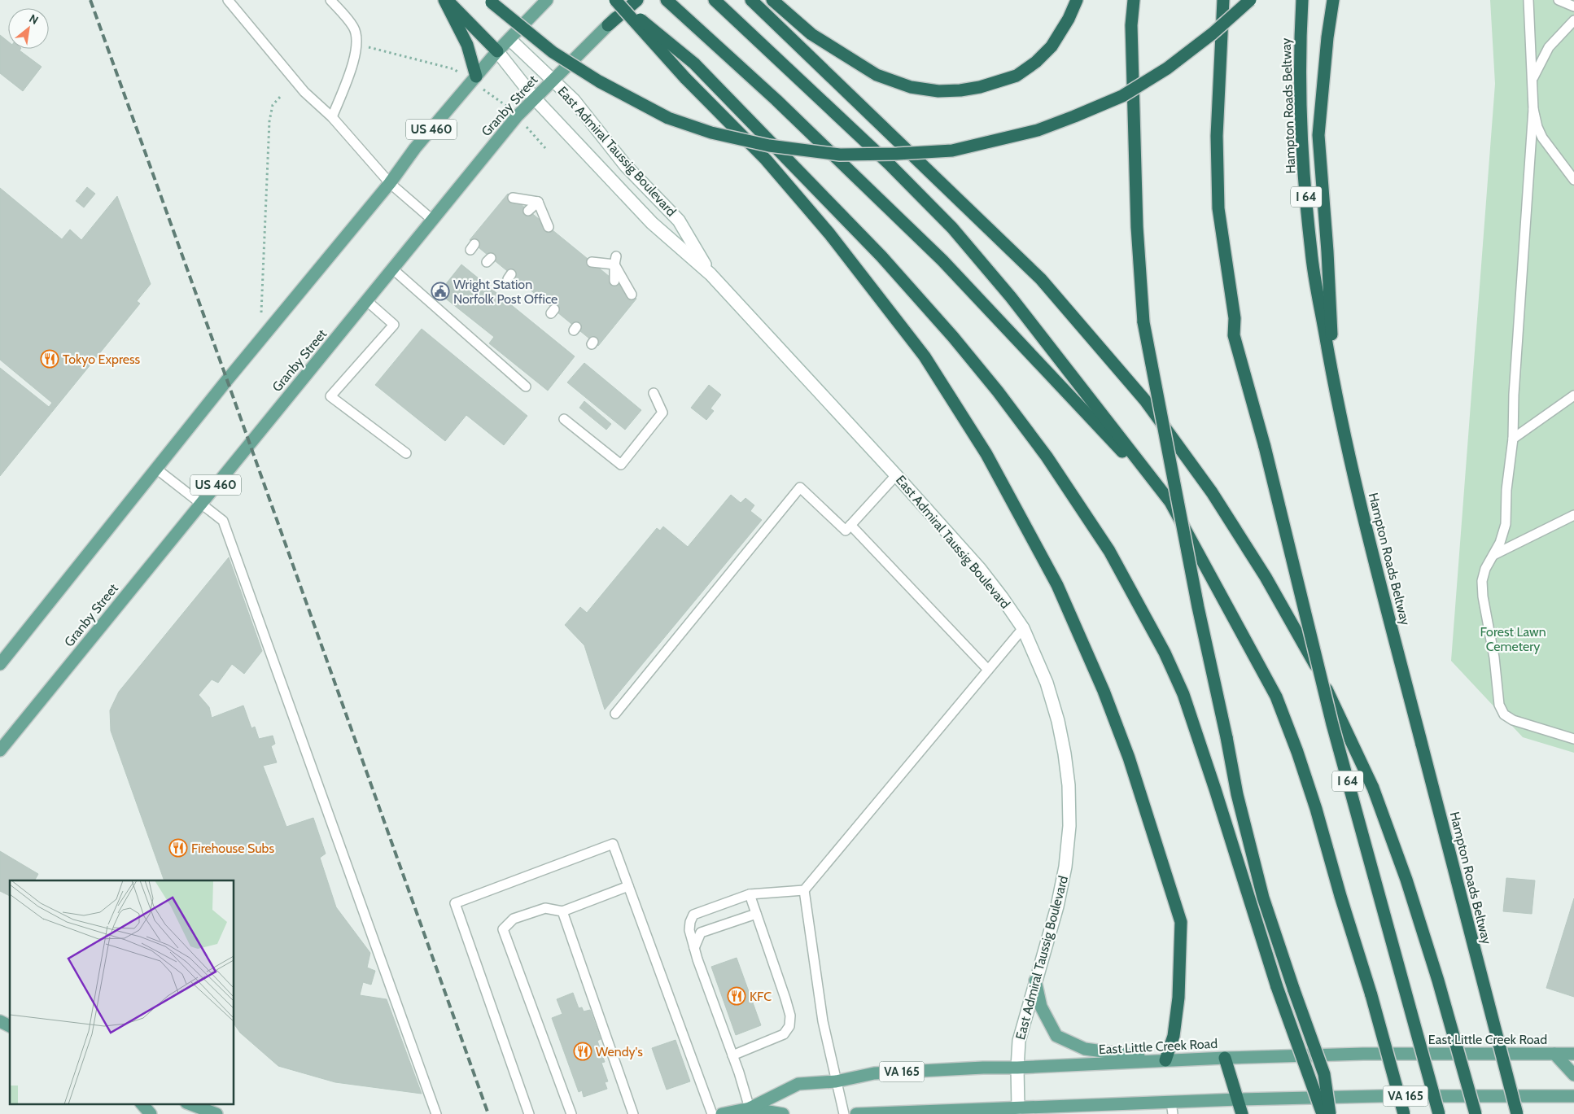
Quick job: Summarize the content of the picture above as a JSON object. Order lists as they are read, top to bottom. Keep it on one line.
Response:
{"streets":{"highway":["Hampton Roads Beltway","I 64"],"main road":["Granby Street","US 460","East Admiral Taussig Boulevard","East Little Creek Road","VA 165"]},"crossings":[["Granby Street","East Admiral Taussig Boulevard"],["US 460","East Admiral Taussig Boulevard"],["East Admiral Taussig Boulevard","East Little Creek Road"],["East Admiral Taussig Boulevard","VA 165"]],"parks":["Forest Lawn Cemetery"],"places":{"public building":["Wright Station Norfolk Post Office"],"restaurant":["Tokyo Express","Firehouse Subs","KFC","Wendy's"]},"north":"top right"}
